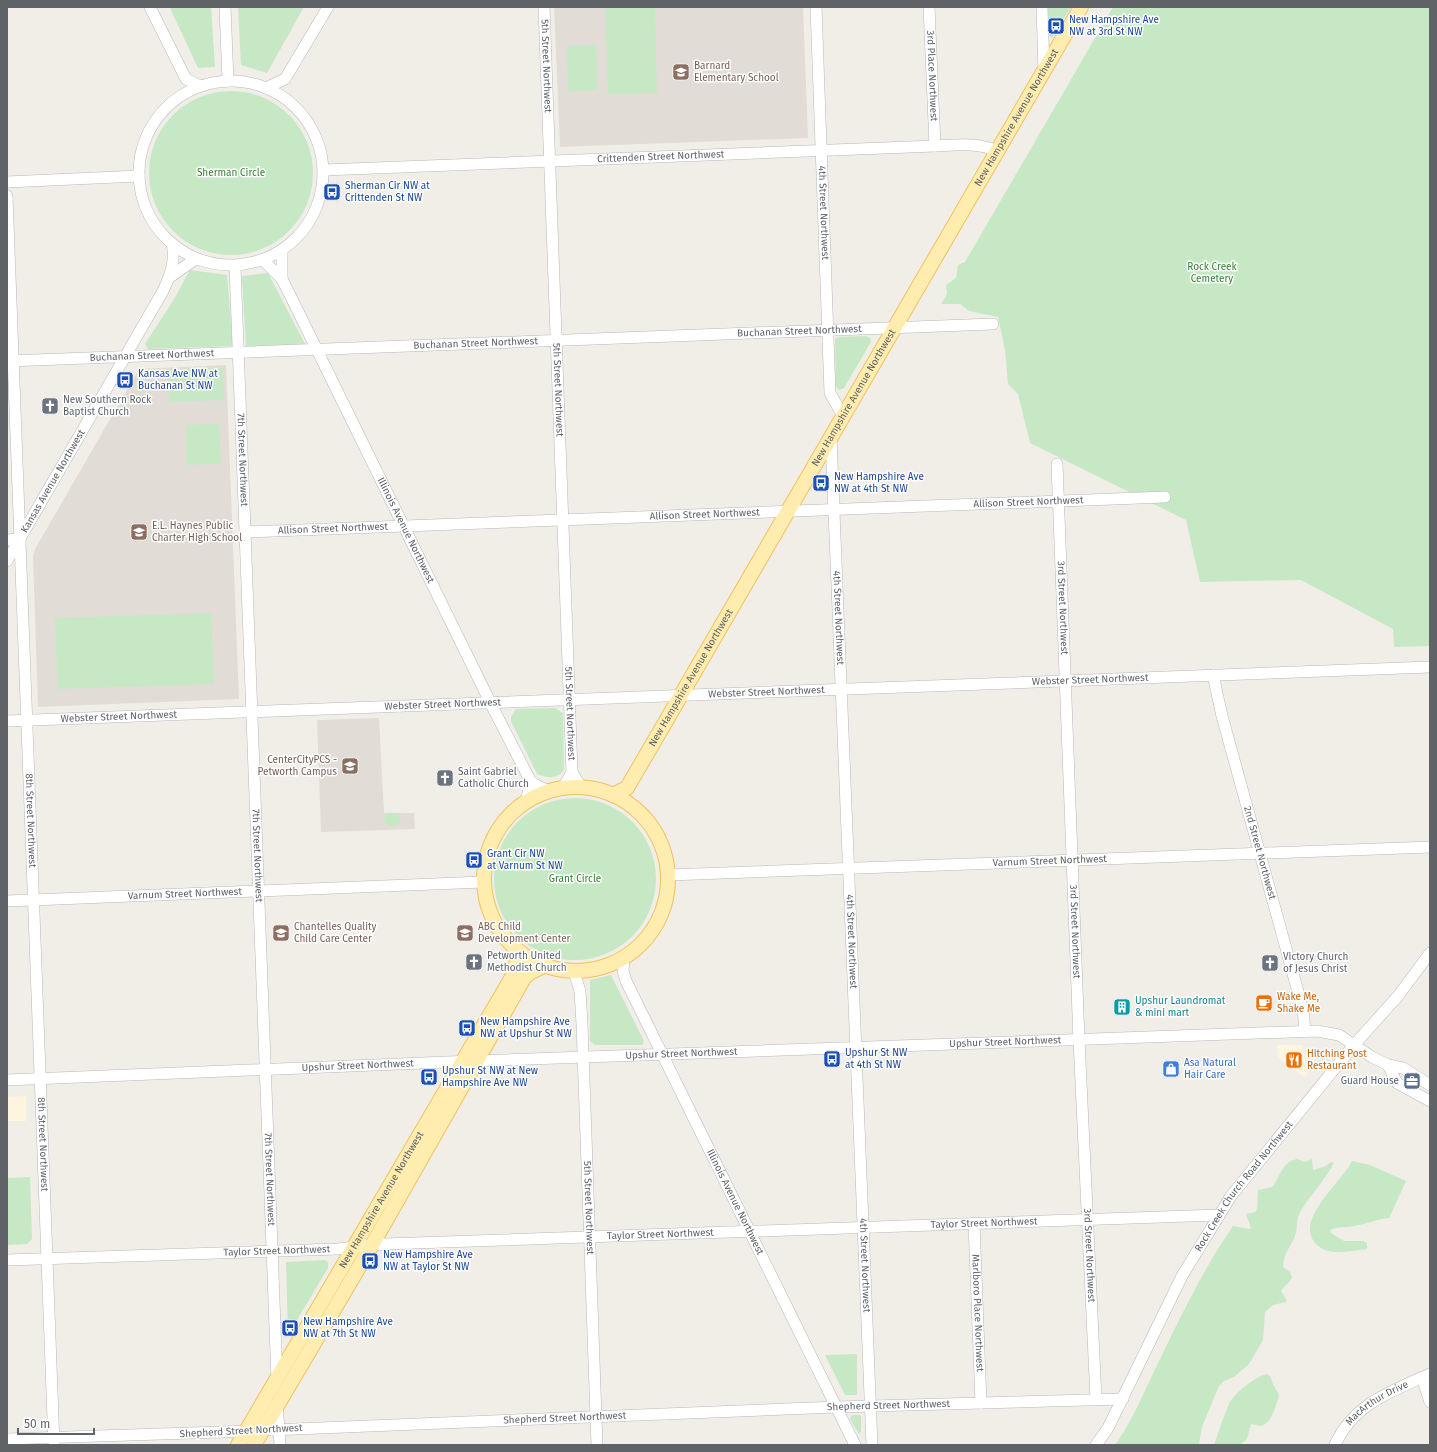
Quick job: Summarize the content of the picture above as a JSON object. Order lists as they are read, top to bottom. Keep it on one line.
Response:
{"streets":{"main road":["New Hampshire Avenue Northwest"],"street":["5th Street Northwest","3rd Place Northwest","Crittenden Street Northwest","4th Street Northwest","Buchanan Street Northwest","7th Street Northwest","Kansas Avenue Northwest","Allison Street Northwest","Illinois Avenue Northwest","3rd Street Northwest","Webster Street Northwest","8th Street Northwest","2nd Street Northwest","Varnum Street Northwest","Upshur Street Northwest","Rock Creek Church Road Northwest","Taylor Street Northwest","Marlboro Place Northwest","MacArthur Drive","Shepherd Street Northwest"]},"crossings":[["5th Street Northwest","Crittenden Street Northwest"],["5th Street Northwest","Buchanan Street Northwest"],["5th Street Northwest","Allison Street Northwest"],["5th Street Northwest","Webster Street Northwest"],["5th Street Northwest","Upshur Street Northwest"],["5th Street Northwest","Taylor Street Northwest"],["5th Street Northwest","Shepherd Street Northwest"],["3rd Place Northwest","Crittenden Street Northwest"],["New Hampshire Avenue Northwest","Crittenden Street Northwest"],["New Hampshire Avenue Northwest","4th Street Northwest"],["New Hampshire Avenue Northwest","Buchanan Street Northwest"],["New Hampshire Avenue Northwest","7th Street Northwest"],["New Hampshire Avenue Northwest","Allison Street Northwest"],["New Hampshire Avenue Northwest","Webster Street Northwest"],["New Hampshire Avenue Northwest","Upshur Street Northwest"],["New Hampshire Avenue Northwest","Taylor Street Northwest"],["New Hampshire Avenue Northwest","Shepherd Street Northwest"],["Crittenden Street Northwest","4th Street Northwest"],["4th Street Northwest","Buchanan Street Northwest"],["4th Street Northwest","Allison Street Northwest"],["4th Street Northwest","Webster Street Northwest"],["4th Street Northwest","Varnum Street Northwest"],["4th Street Northwest","Upshur Street Northwest"],["4th Street Northwest","Taylor Street Northwest"],["4th Street Northwest","Shepherd Street Northwest"],["Buchanan Street Northwest","7th Street Northwest"],["Buchanan Street Northwest","Kansas Avenue Northwest"],["Buchanan Street Northwest","Illinois Avenue Northwest"],["Buchanan Street Northwest","8th Street Northwest"],["7th Street Northwest","Allison Street Northwest"],["7th Street Northwest","Webster Street Northwest"],["7th Street Northwest","Varnum Street Northwest"],["7th Street Northwest","Upshur Street Northwest"],["7th Street Northwest","Taylor Street Northwest"],["7th Street Northwest","Shepherd Street Northwest"],["Kansas Avenue Northwest","8th Street Northwest"],["Allison Street Northwest","Illinois Avenue Northwest"],["Allison Street Northwest","3rd Street Northwest"],["Illinois Avenue Northwest","Webster Street Northwest"],["Illinois Avenue Northwest","Upshur Street Northwest"],["Illinois Avenue Northwest","Taylor Street Northwest"],["Illinois Avenue Northwest","Shepherd Street Northwest"],["3rd Street Northwest","Webster Street Northwest"],["3rd Street Northwest","Varnum Street Northwest"],["3rd Street Northwest","Upshur Street Northwest"],["3rd Street Northwest","Taylor Street Northwest"],["3rd Street Northwest","Shepherd Street Northwest"],["Webster Street Northwest","8th Street Northwest"],["Webster Street Northwest","2nd Street Northwest"],["8th Street Northwest","Varnum Street Northwest"],["8th Street Northwest","Upshur Street Northwest"],["8th Street Northwest","Taylor Street Northwest"],["8th Street Northwest","Shepherd Street Northwest"],["2nd Street Northwest","Varnum Street Northwest"],["2nd Street Northwest","Upshur Street Northwest"],["Upshur Street Northwest","Rock Creek Church Road Northwest"],["Rock Creek Church Road Northwest","Taylor Street Northwest"],["Rock Creek Church Road Northwest","Shepherd Street Northwest"],["Taylor Street Northwest","Marlboro Place Northwest"],["Marlboro Place Northwest","Shepherd Street Northwest"]],"parks":["Sherman Circle","Rock Creek Cemetery","Grant Circle"],"places":{"bus stop":["New Hampshire Ave NW at 3rd St NW","Sherman Cir NW at Crittenden St NW","Kansas Ave NW at Buchanan St NW","New Hampshire Ave NW at 4th St NW","Grant Cir NW at Varnum St NW","New Hampshire Ave NW at Upshur St NW","Upshur St NW at 4th St NW","Upshur St NW at New Hampshire Ave NW","New Hampshire Ave NW at Taylor St NW","New Hampshire Ave NW at 7th St NW"],"school or university":["Barnard Elementary School","E.L. Haynes Public Charter High School","CenterCityPCS - Petworth Campus","Chantelles Quality Child Care Center","ABC Child Development Center"],"church":["New Southern Rock Baptist Church","Saint Gabriel Catholic Church","Petworth United Methodist Church","Victory Church of Jesus Christ"],"cafe":["Wake Me, Shake Me"],"building":["Upshur Laundromat & mini mart"],"restaurant":["Hitching Post Restaurant"],"shop":["Asa Natural Hair Care"],"office":["Guard House"]},"scale_bar":"50 m"}
